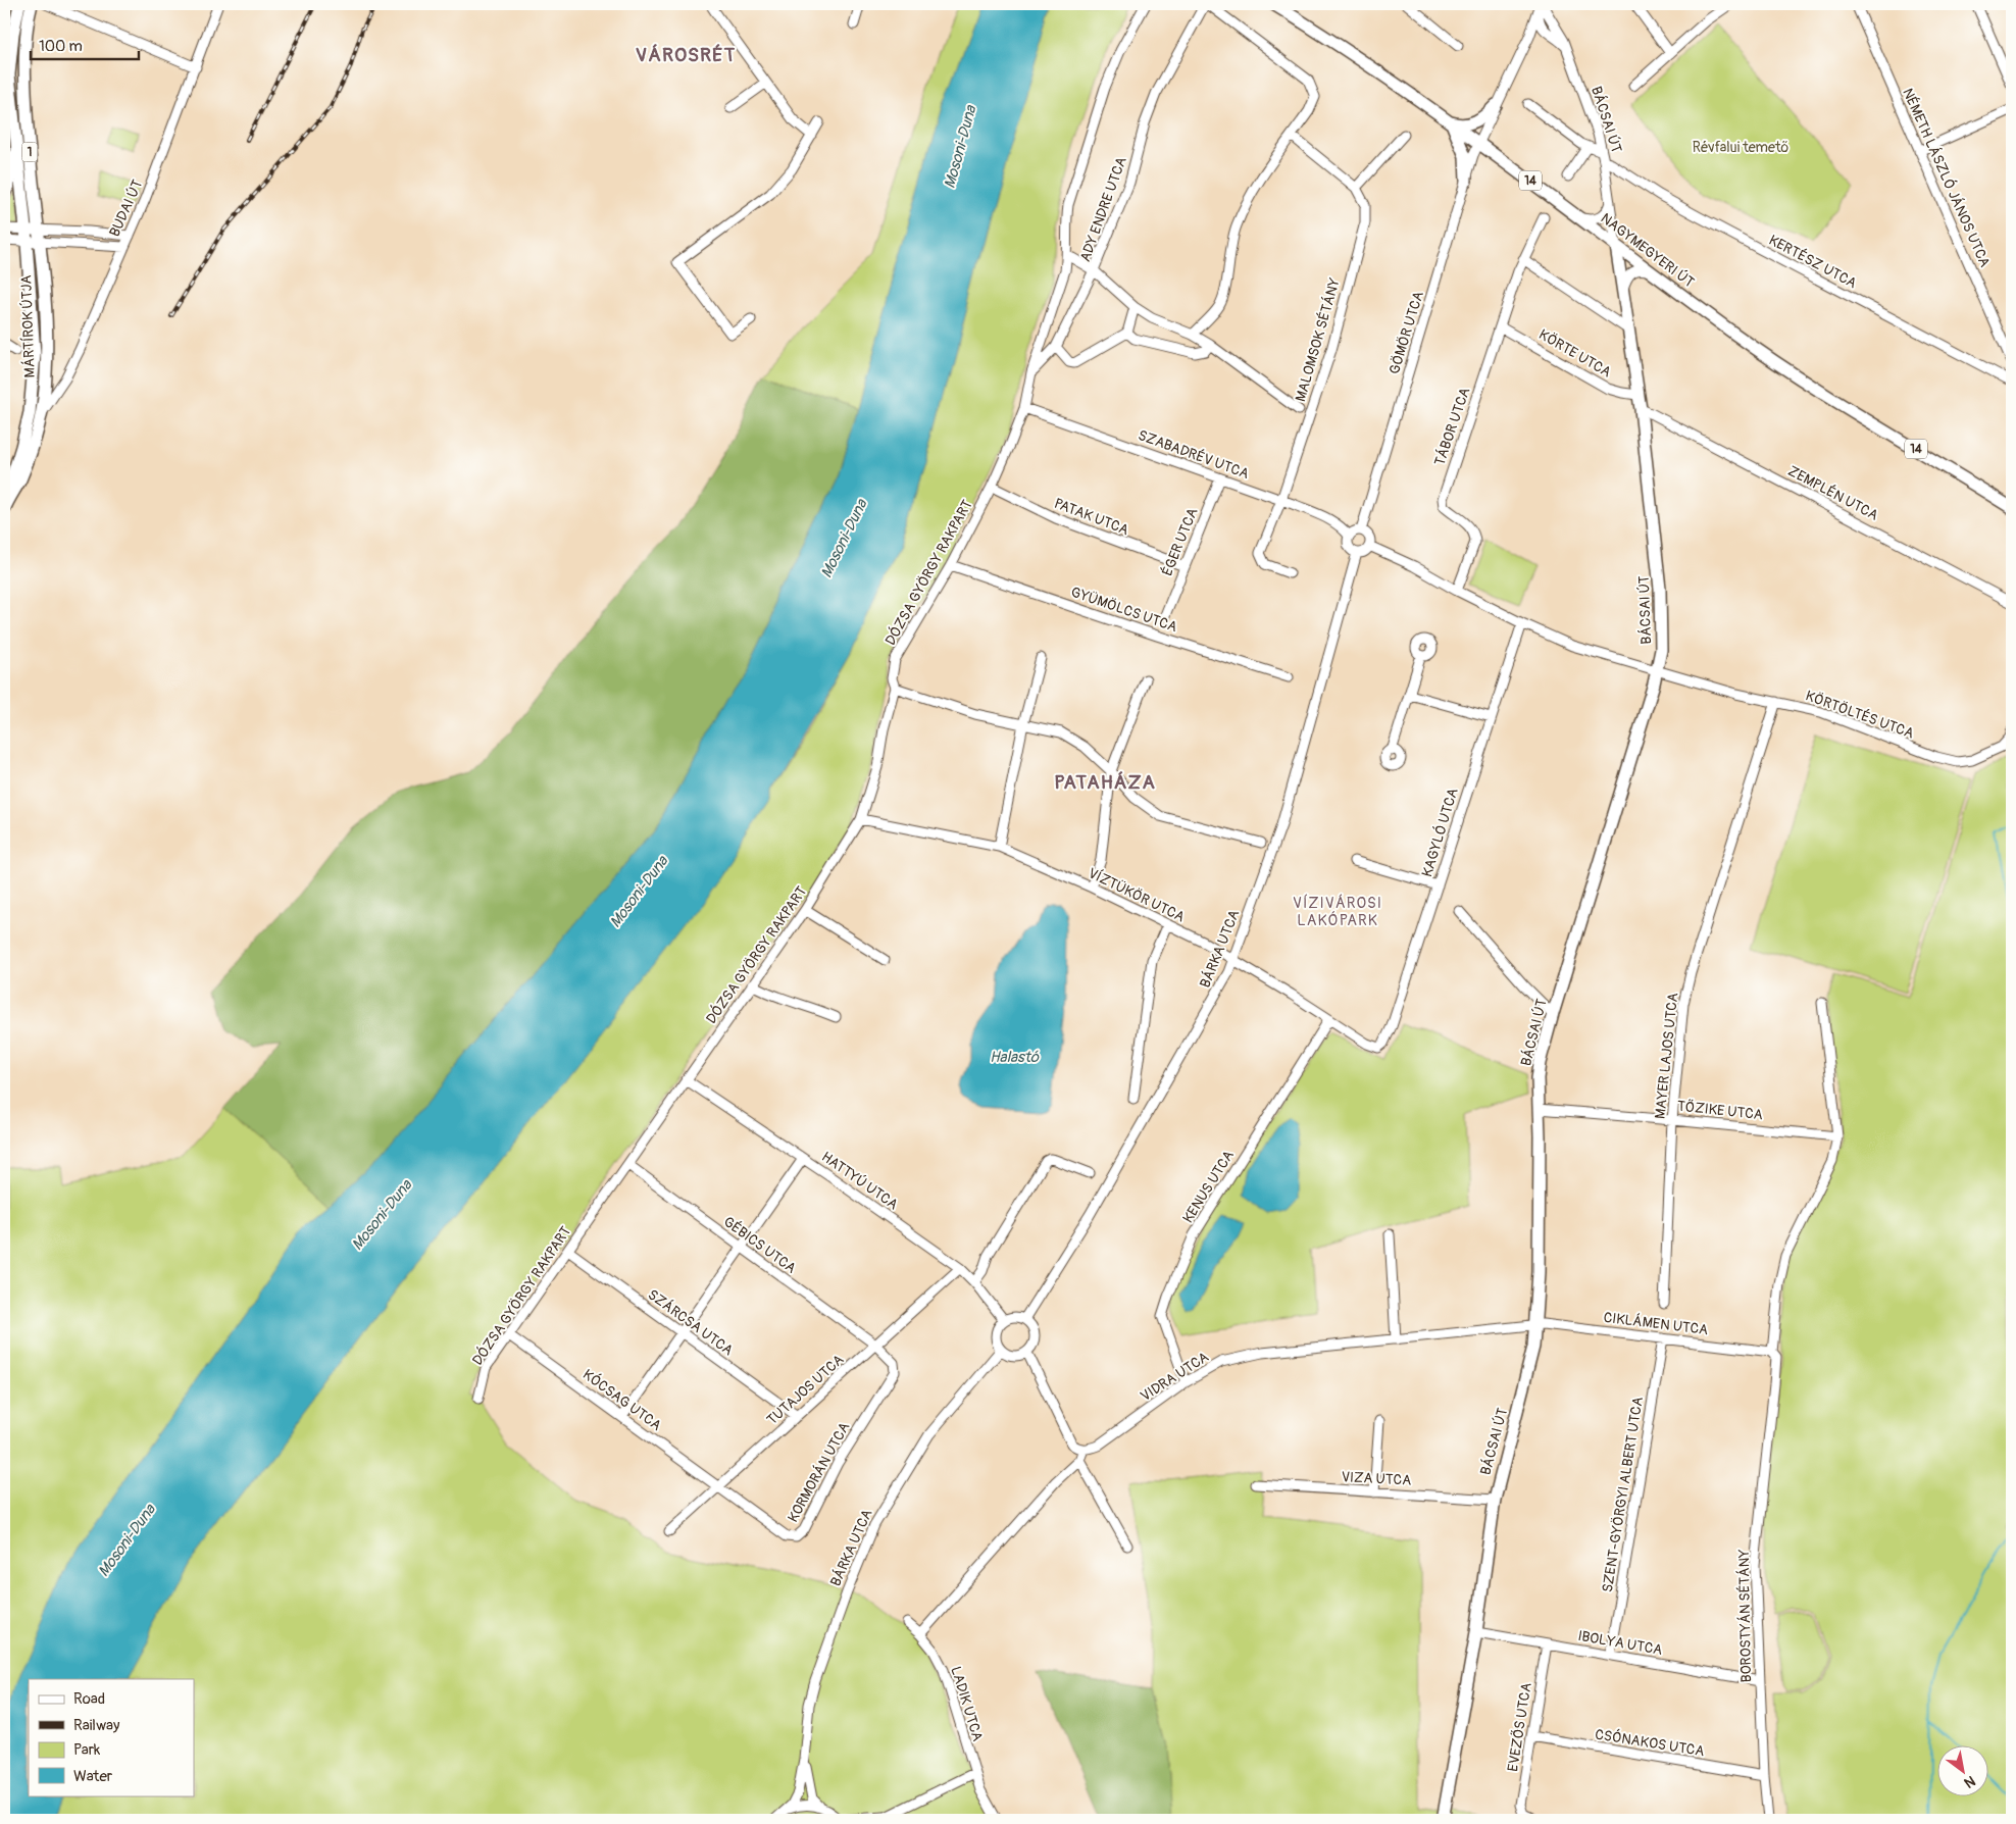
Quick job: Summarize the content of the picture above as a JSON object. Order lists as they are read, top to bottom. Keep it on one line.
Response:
{"streets":{"main road":["BÁCSAI ÚT","1","14","NAGYMEGYERI ÚT","MÁRTÍROK ÚTJA"],"street":["NÉMETH LÁSZLÓ JÁNOS UTCA","BUDAI ÚT","ADY ENDRE UTCA","KERTÉSZ UTCA","GÖMÖR UTCA","MALOMSOK SÉTÁNY","KÖRTE UTCA","TÁBOR UTCA","SZABADRÉV UTCA","ZEMPLÉN UTCA","PATAK UTCA","ÉGER UTCA","DÓZSA GYÖRGY RAKPART","GYÜMÖLCS UTCA","KÖRTÖLTÉS UTCA","KAGYLÓ UTCA","VÍZTÜKÖR UTCA","BÁRKA UTCA","MAYER LAJOS UTCA","TŐZIKE UTCA","HATTYÚ UTCA","KENUS UTCA","GÉBICS UTCA","SZÁRCSA UTCA","CIKLÁMEN UTCA","VIDRA UTCA","TUTAJOS UTCA","KÓCSAG UTCA","KORMORÁN UTCA","VIZA UTCA","SZENT-GYÖRGYI ALBERT UTCA","BOROSTYÁN SÉTÁNY","IBOLYA UTCA","LADIK UTCA","EVEZŐS UTCA","CSÓNAKOS UTCA"]},"crossings":[["BÁCSAI ÚT","NAGYMEGYERI ÚT"],["BÁCSAI ÚT","KERTÉSZ UTCA"],["BÁCSAI ÚT","GÖMÖR UTCA"],["BÁCSAI ÚT","KÖRTE UTCA"],["BÁCSAI ÚT","ZEMPLÉN UTCA"],["BÁCSAI ÚT","KÖRTÖLTÉS UTCA"],["BÁCSAI ÚT","TŐZIKE UTCA"],["BÁCSAI ÚT","CIKLÁMEN UTCA"],["BÁCSAI ÚT","VIDRA UTCA"],["BÁCSAI ÚT","VIZA UTCA"],["BÁCSAI ÚT","IBOLYA UTCA"],["1","MÁRTÍROK ÚTJA"],["BUDAI ÚT","MÁRTÍROK ÚTJA"],["NAGYMEGYERI ÚT","GÖMÖR UTCA"],["GÖMÖR UTCA","SZABADRÉV UTCA"],["GÖMÖR UTCA","BÁRKA UTCA"],["MALOMSOK SÉTÁNY","SZABADRÉV UTCA"],["KÖRTE UTCA","TÁBOR UTCA"],["SZABADRÉV UTCA","ÉGER UTCA"],["SZABADRÉV UTCA","DÓZSA GYÖRGY RAKPART"],["SZABADRÉV UTCA","BÁRKA UTCA"],["PATAK UTCA","ÉGER UTCA"],["PATAK UTCA","DÓZSA GYÖRGY RAKPART"],["DÓZSA GYÖRGY RAKPART","GYÜMÖLCS UTCA"],["DÓZSA GYÖRGY RAKPART","VÍZTÜKÖR UTCA"],["DÓZSA GYÖRGY RAKPART","HATTYÚ UTCA"],["DÓZSA GYÖRGY RAKPART","GÉBICS UTCA"],["DÓZSA GYÖRGY RAKPART","SZÁRCSA UTCA"],["DÓZSA GYÖRGY RAKPART","KÓCSAG UTCA"],["KÖRTÖLTÉS UTCA","MAYER LAJOS UTCA"],["KAGYLÓ UTCA","VÍZTÜKÖR UTCA"],["VÍZTÜKÖR UTCA","BÁRKA UTCA"],["VÍZTÜKÖR UTCA","KENUS UTCA"],["BÁRKA UTCA","HATTYÚ UTCA"],["MAYER LAJOS UTCA","TŐZIKE UTCA"],["TŐZIKE UTCA","BOROSTYÁN SÉTÁNY"],["HATTYÚ UTCA","TUTAJOS UTCA"],["KENUS UTCA","VIDRA UTCA"],["GÉBICS UTCA","TUTAJOS UTCA"],["GÉBICS UTCA","KORMORÁN UTCA"],["SZÁRCSA UTCA","TUTAJOS UTCA"],["CIKLÁMEN UTCA","VIDRA UTCA"],["CIKLÁMEN UTCA","SZENT-GYÖRGYI ALBERT UTCA"],["CIKLÁMEN UTCA","BOROSTYÁN SÉTÁNY"],["TUTAJOS UTCA","KÓCSAG UTCA"],["TUTAJOS UTCA","KORMORÁN UTCA"],["KÓCSAG UTCA","KORMORÁN UTCA"],["SZENT-GYÖRGYI ALBERT UTCA","IBOLYA UTCA"],["BOROSTYÁN SÉTÁNY","IBOLYA UTCA"],["BOROSTYÁN SÉTÁNY","CSÓNAKOS UTCA"],["IBOLYA UTCA","EVEZŐS UTCA"],["EVEZŐS UTCA","CSÓNAKOS UTCA"]],"districts":["VÁROSRÉT","PATAHÁZA","VÍZIVÁROSI LAKÓPARK"],"water":["Mosoni-Duna","Halastó"],"parks":["Révfalui temető"],"legend":["Road","Railway","Park","Water"],"scale_bar":"100 m","north":"bottom right"}
